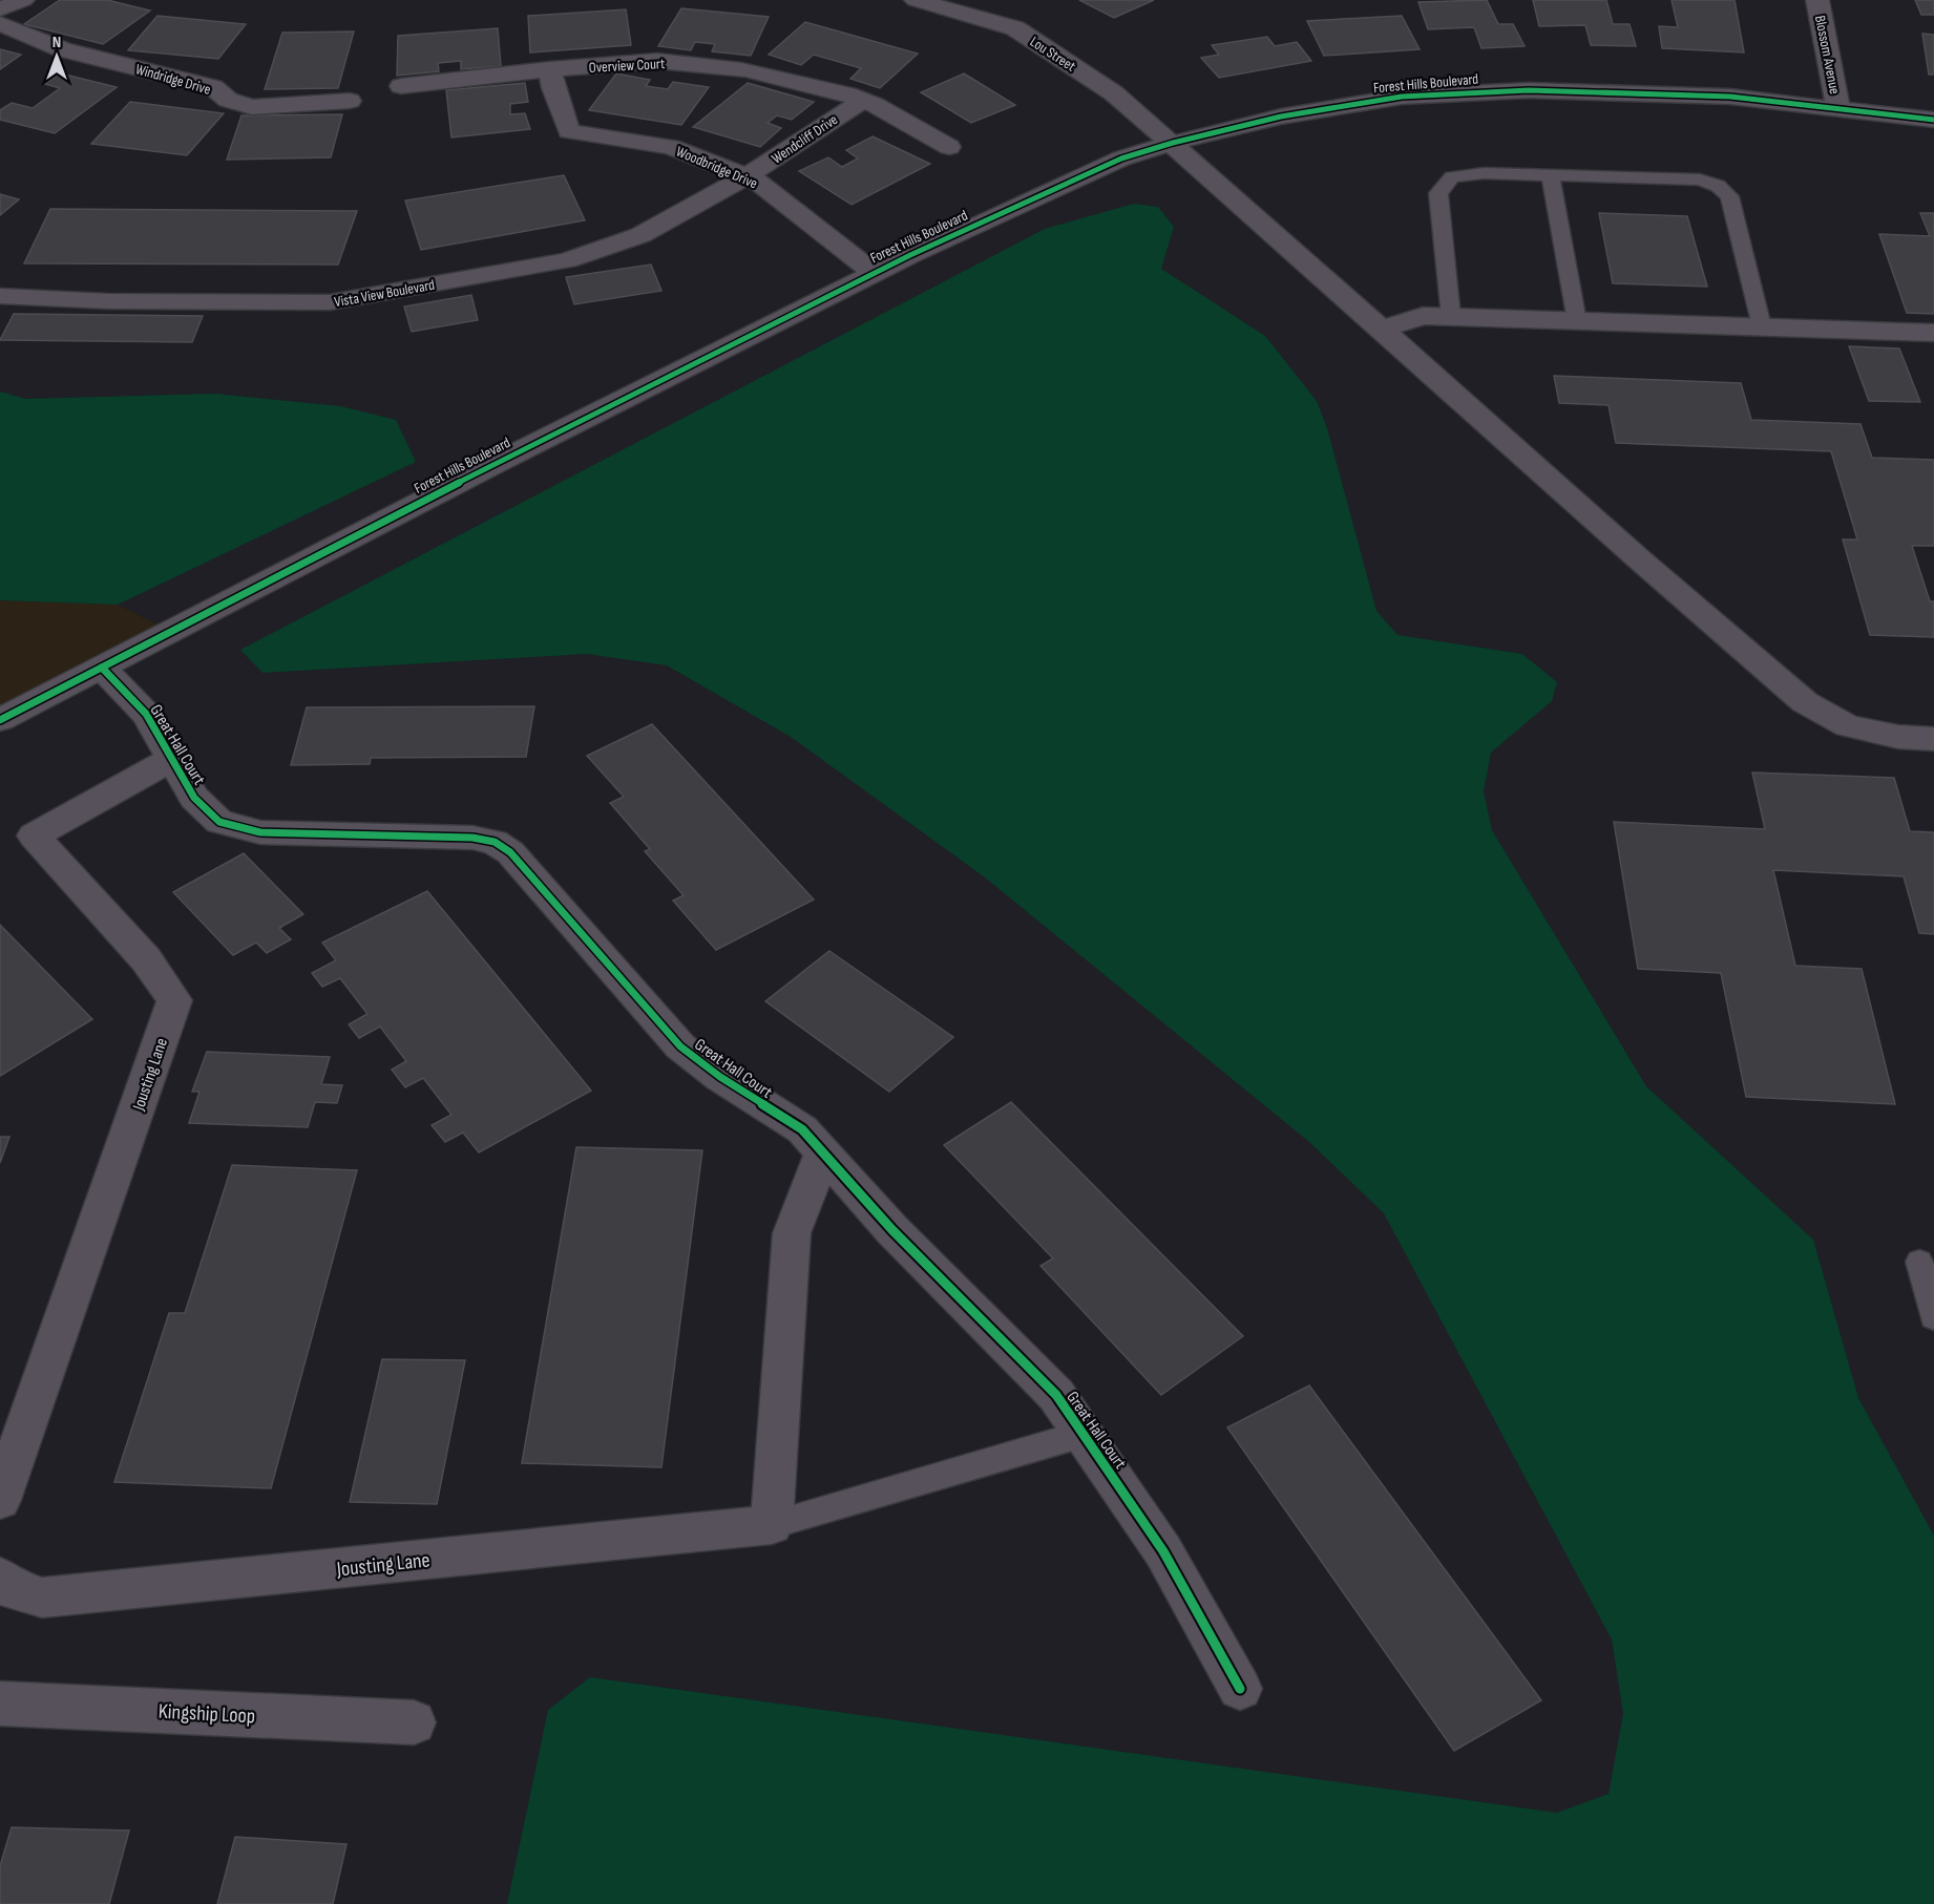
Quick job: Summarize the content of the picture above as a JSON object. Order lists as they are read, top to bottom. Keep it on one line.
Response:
{"streets":{"street":["Lou Street","Blossom Avenue","Overview Court","Windridge Drive","Forest Hills Boulevard","Wendcliff Drive","Woodbridge Drive","Vista View Boulevard","Great Hall Court","Jousting Lane","Kingship Loop"]},"crossings":[["Lou Street","Forest Hills Boulevard"],["Blossom Avenue","Forest Hills Boulevard"],["Overview Court","Wendcliff Drive"],["Overview Court","Woodbridge Drive"],["Forest Hills Boulevard","Woodbridge Drive"],["Forest Hills Boulevard","Great Hall Court"],["Wendcliff Drive","Woodbridge Drive"],["Wendcliff Drive","Vista View Boulevard"],["Woodbridge Drive","Vista View Boulevard"],["Great Hall Court","Jousting Lane"]],"north":"top"}
